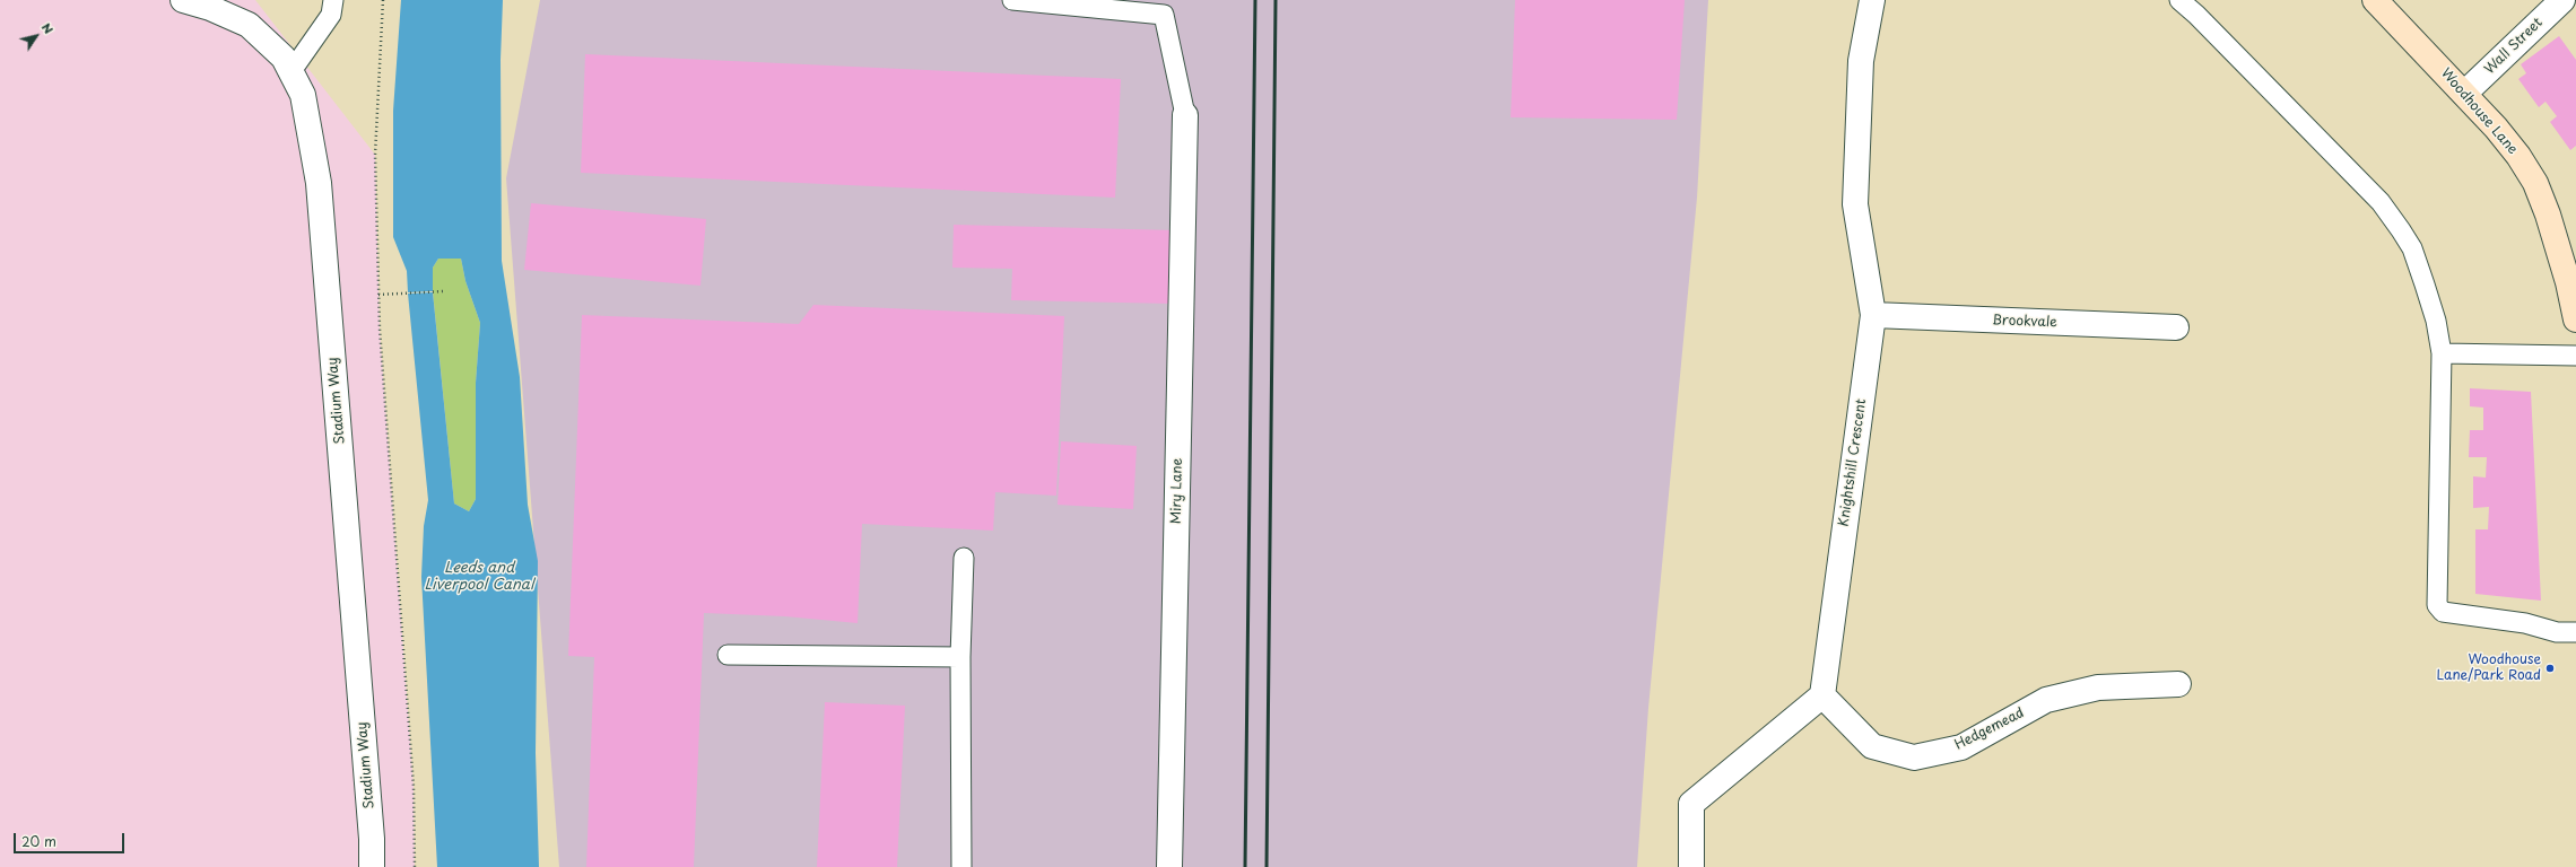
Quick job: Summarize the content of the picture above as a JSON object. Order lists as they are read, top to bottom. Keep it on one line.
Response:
{"streets":{"main road":["Woodhouse Lane"],"street":["Wall Street","Brookvale","Stadium Way","Knightshill Crescent","Miry Lane","Hedgemead"]},"crossings":[["Wall Street","Woodhouse Lane"],["Brookvale","Knightshill Crescent"],["Knightshill Crescent","Hedgemead"]],"water":["Leeds and Liverpool Canal"],"places":["Woodhouse Lane/Park Road"],"scale_bar":"20 m","north":"top right"}
